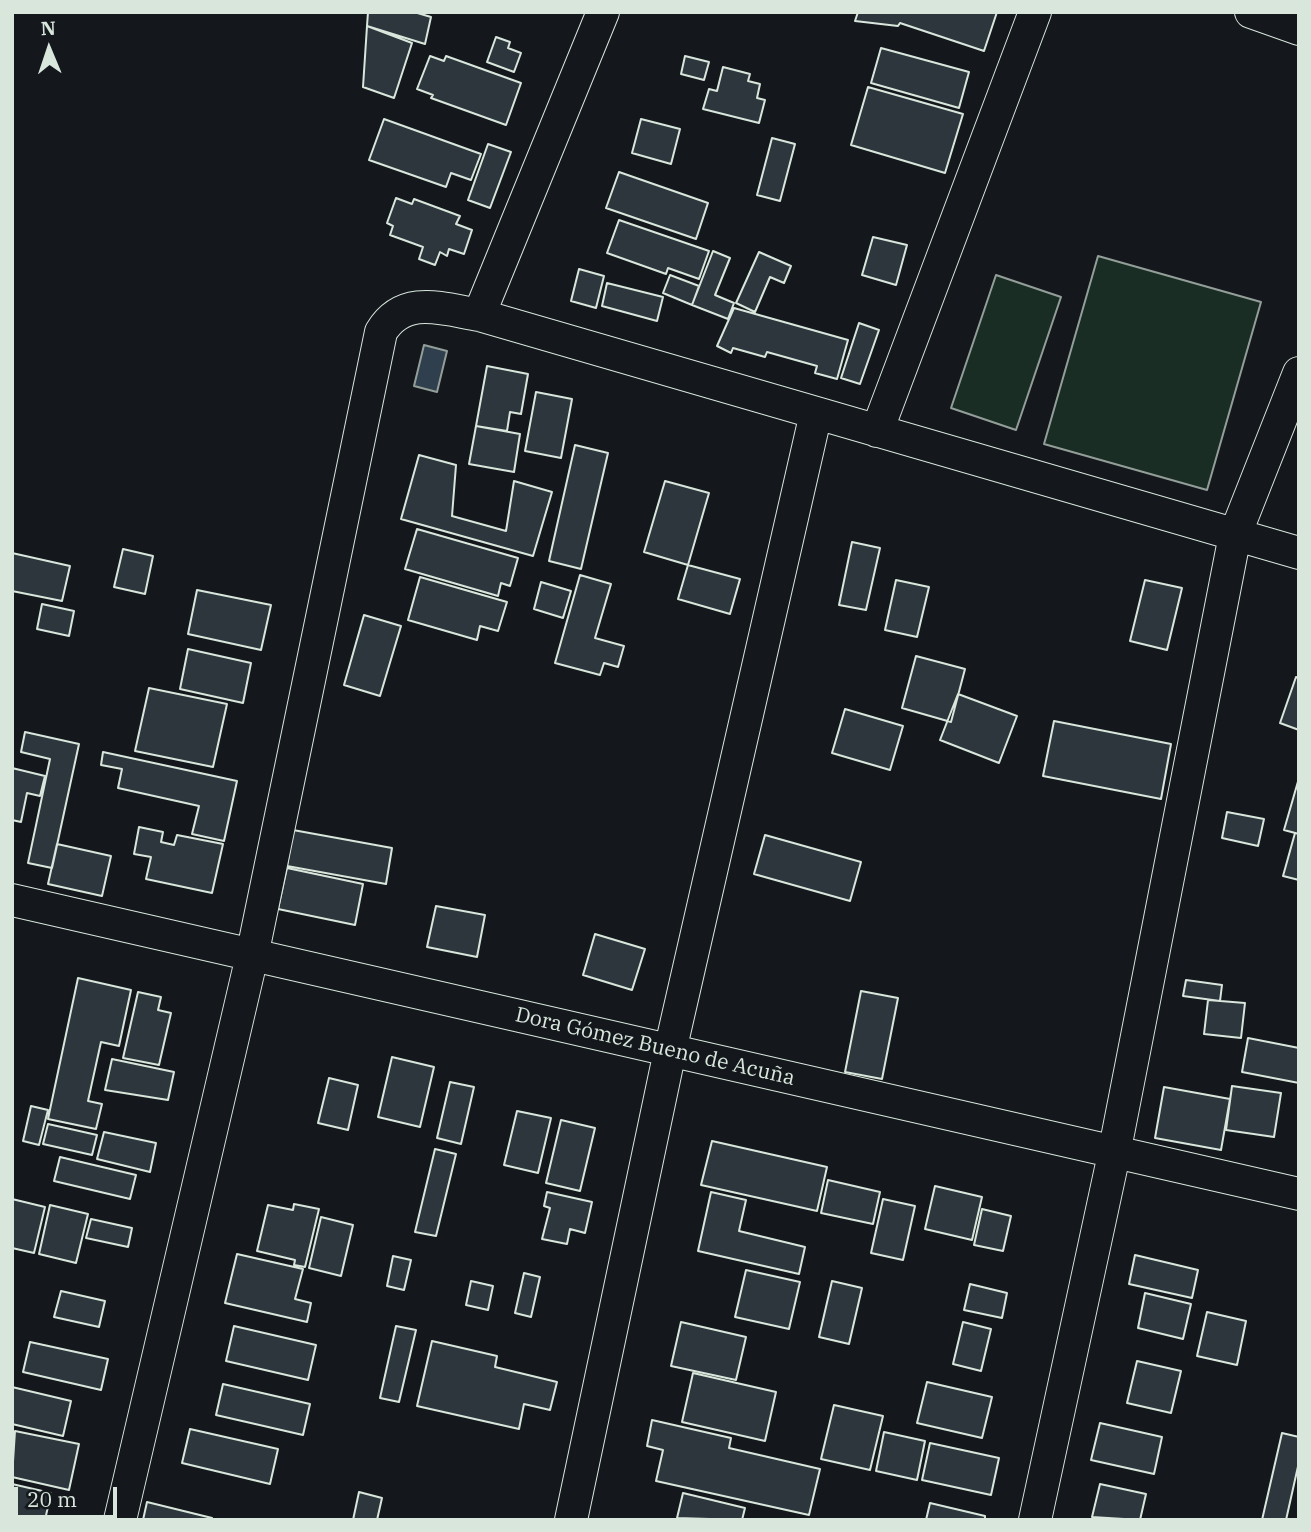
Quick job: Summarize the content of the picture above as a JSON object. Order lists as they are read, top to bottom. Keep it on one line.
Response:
{"streets":{"street":["Dora Gómez Bueno de Acuña"]},"scale_bar":"20 m","north":"top"}
